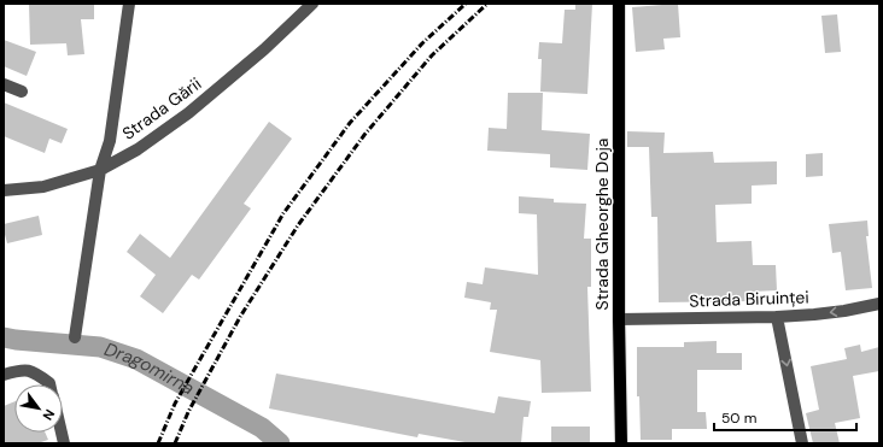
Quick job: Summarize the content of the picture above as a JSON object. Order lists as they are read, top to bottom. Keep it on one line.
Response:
{"streets":{"main road":["Strada Gheorghe Doja"],"street":["Strada Gării","Strada Biruinței"]},"crossings":[["Strada Gheorghe Doja","Strada Biruinței"]],"one_way":["Strada Biruinței"],"water":["Dragomirna"],"scale_bar":"50 m","north":"bottom right"}
